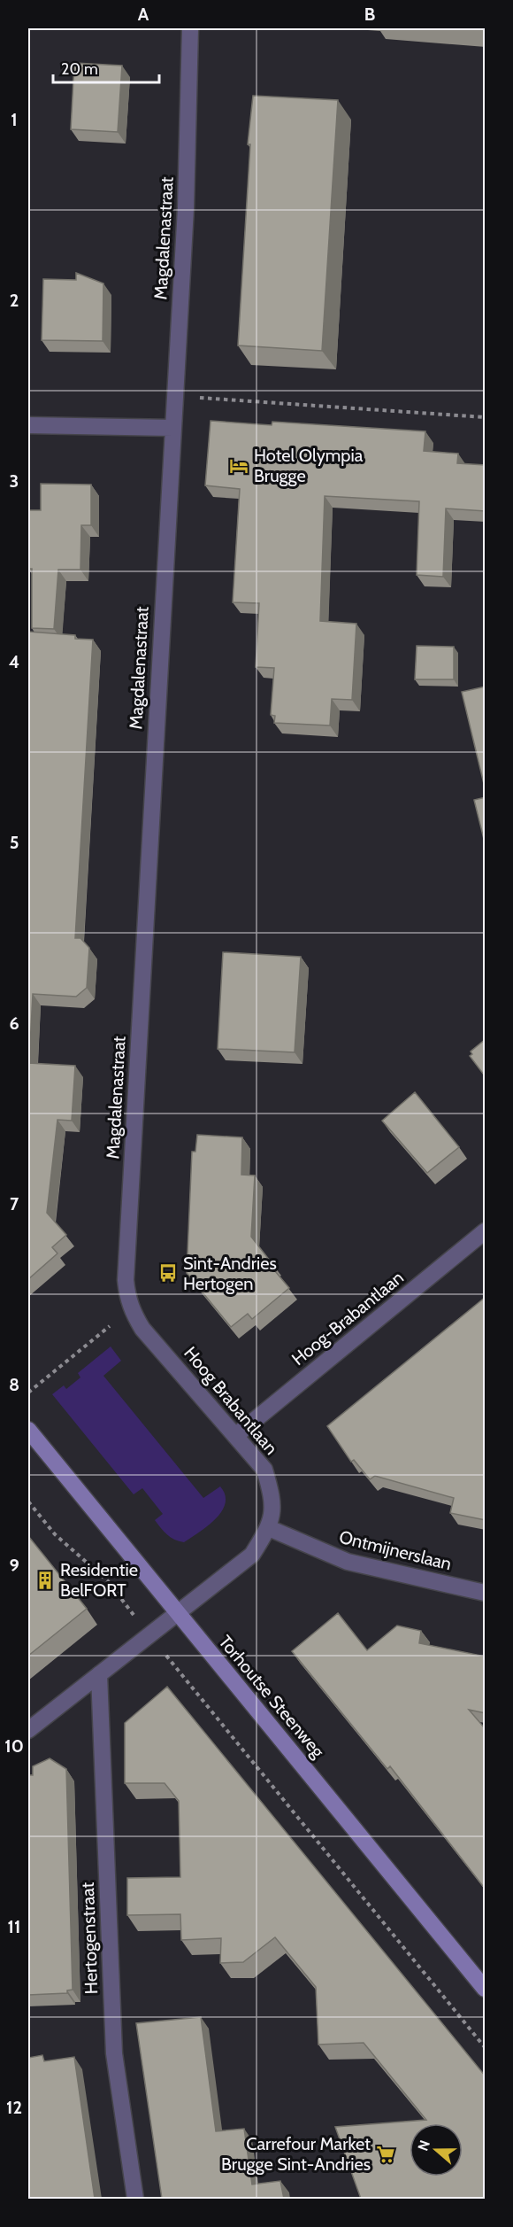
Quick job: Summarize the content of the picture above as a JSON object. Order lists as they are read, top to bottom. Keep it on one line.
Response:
{"streets":{"main road":["Torhoutse Steenweg"],"street":["Magdalenastraat","Hoog-Brabantlaan","Hoog Brabantlaan","Ontmijnerslaan","Hertogenstraat"]},"crossings":[["Magdalenastraat","Hoog Brabantlaan"],["Hoog-Brabantlaan","Hoog Brabantlaan"],["Hoog Brabantlaan","Ontmijnerslaan"]],"places":{"hotel":["Hotel Olympia Brugge"],"bus stop":["Sint-Andries Hertogen"],"building":["Residentie BelFORT"],"supermarket":["Carrefour Market Brugge Sint-Andries"]},"scale_bar":"20 m","north":"left","grid":{"columns":["A","B"],"rows":["1","2","3","4","5","6","7","8","9","10","11","12"]}}
